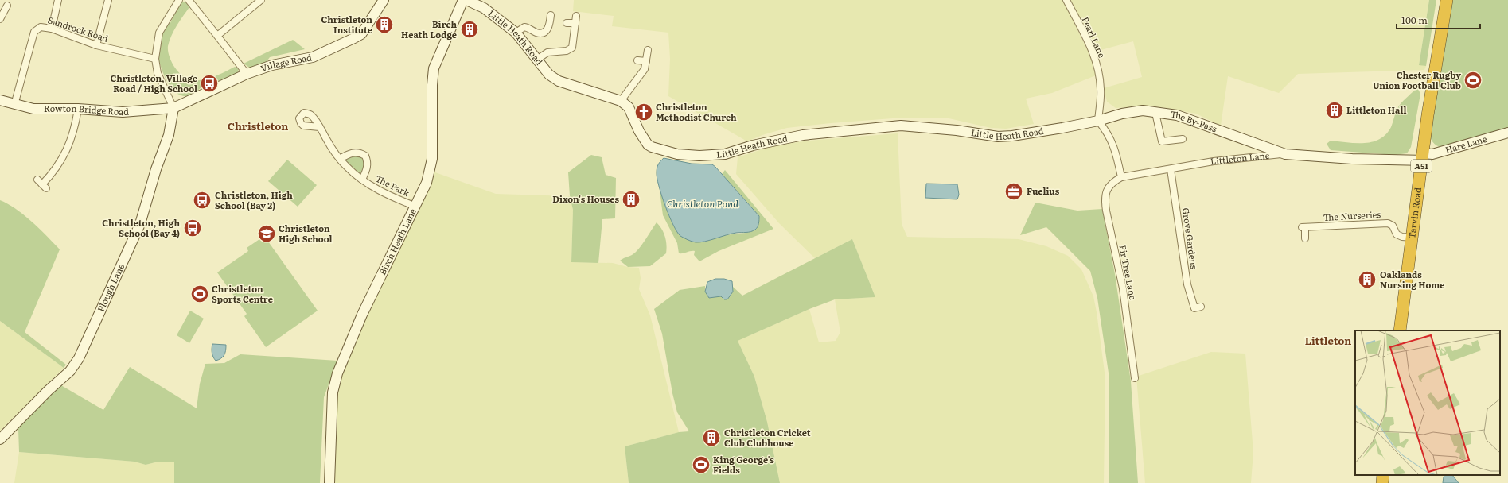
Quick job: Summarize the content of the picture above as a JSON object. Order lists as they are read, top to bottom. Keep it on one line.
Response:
{"streets":{"highway":["A51","Tarvin Road"],"street":["Sandrock Road","Pearl Lane","Little Heath Road","Village Road","Rowton Bridge Road","The By-Pass","Hare Lane","Littleton Lane","The Park","The Nurseries","Grove Gardens","Birch Heath Lane","Fir Tree Lane","Plough Lane"]},"crossings":[["Sandrock Road","Rowton Bridge Road"],["Pearl Lane","Little Heath Road"],["Pearl Lane","The By-Pass"],["Little Heath Road","The By-Pass"],["Village Road","Rowton Bridge Road"],["Village Road","Plough Lane"],["Rowton Bridge Road","Plough Lane"],["The By-Pass","Littleton Lane"],["Hare Lane","Littleton Lane"],["Hare Lane","Tarvin Road"],["Littleton Lane","Tarvin Road"],["Littleton Lane","Grove Gardens"],["Littleton Lane","Fir Tree Lane"],["The Park","Birch Heath Lane"],["Tarvin Road","The Nurseries"]],"districts":["Christleton","Littleton"],"water":["Christleton Pond"],"places":{"building":["Christleton Institute","Birch Heath Lodge","Littleton Hall","Dixon's Houses","Oaklands Nursing Home","Christleton Cricket Club Clubhouse"],"sports":["Chester Rugby Union Football Club","Christleton Sports Centre","King George's Fields"],"bus stop":["Christleton, Village Road / High School","Christleton, High School (Bay 2)","Christleton, High School (Bay 4)"],"church":["Christleton Methodist Church"],"office":["Fuelius"],"school or university":["Christleton High School"]},"scale_bar":"100 m"}
